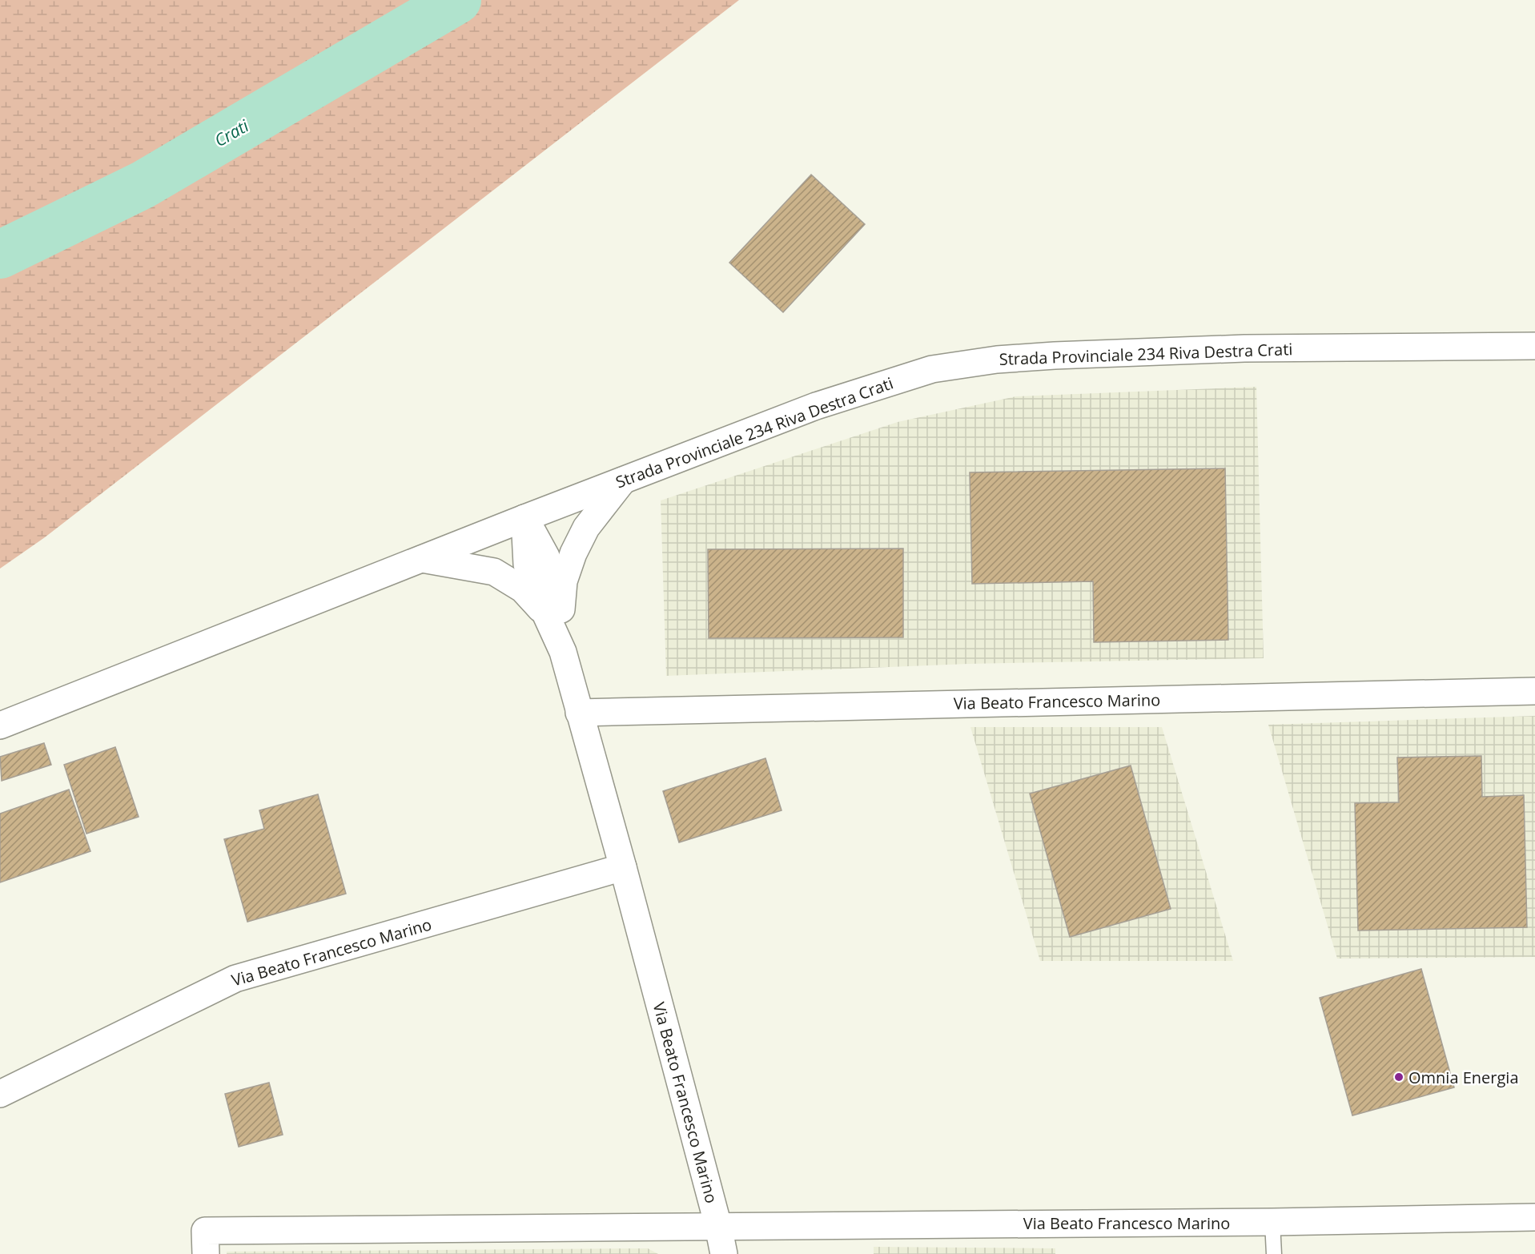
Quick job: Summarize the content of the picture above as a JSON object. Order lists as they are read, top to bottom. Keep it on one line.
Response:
{"streets":{"street":["Strada Provinciale 234 Riva Destra Crati","Via Beato Francesco Marino"]},"crossings":[["Strada Provinciale 234 Riva Destra Crati","Via Beato Francesco Marino"]],"water":["Crati"],"places":["Omnia Energia"]}
